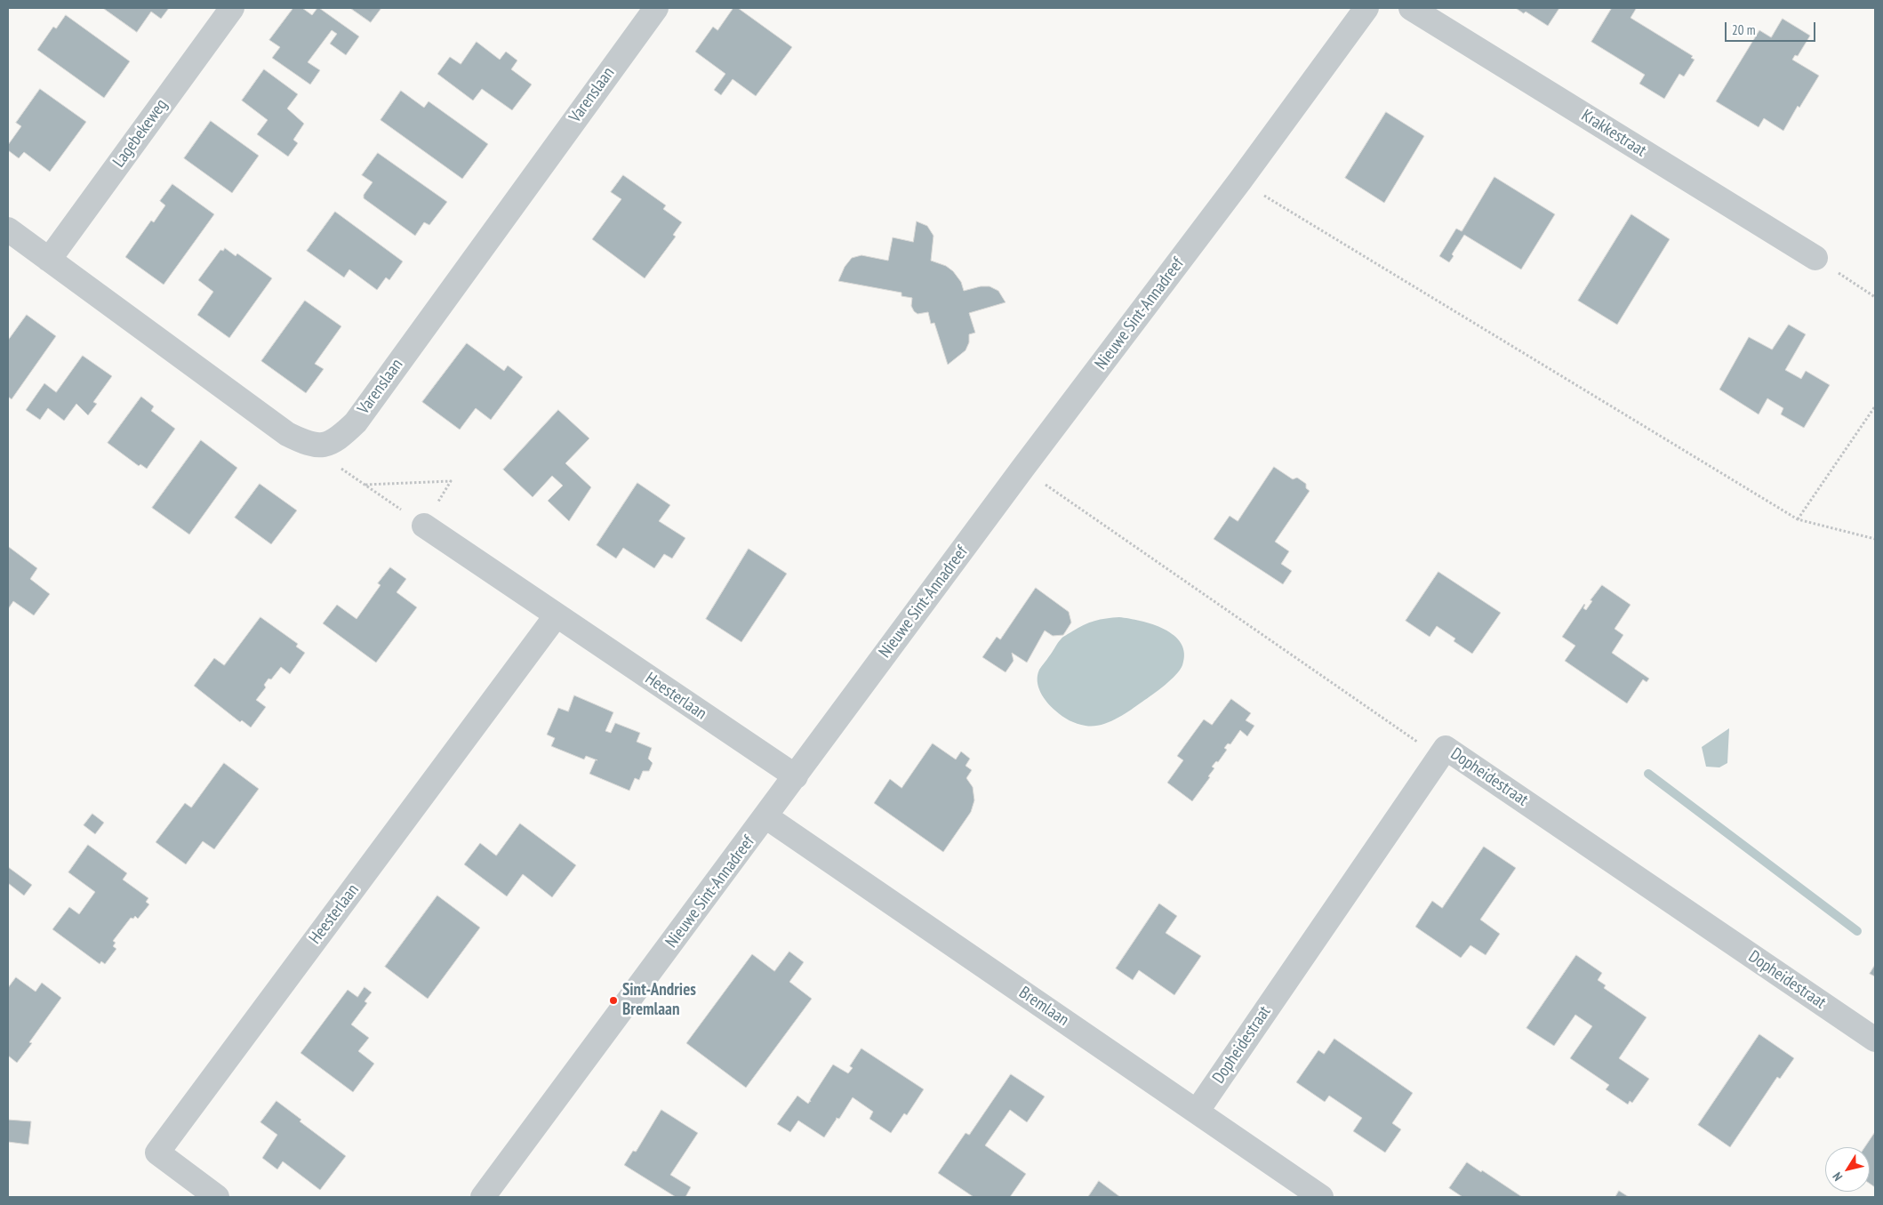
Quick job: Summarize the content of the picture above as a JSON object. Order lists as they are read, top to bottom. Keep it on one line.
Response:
{"streets":{"street":["Varenslaan","Lagebekeweg","Krakkestraat","Nieuwe Sint-Annadreef","Heesterlaan","Dopheidestraat","Bremlaan"]},"crossings":[["Varenslaan","Lagebekeweg"],["Nieuwe Sint-Annadreef","Heesterlaan"],["Nieuwe Sint-Annadreef","Bremlaan"],["Dopheidestraat","Bremlaan"]],"places":["Sint-Andries Bremlaan"],"scale_bar":"20 m","north":"bottom left"}
